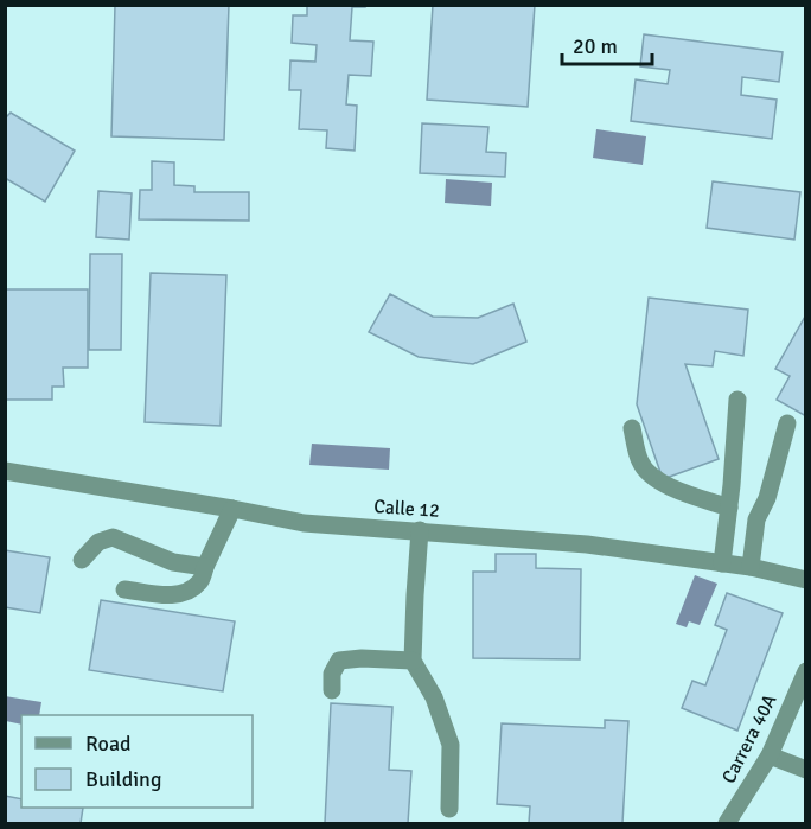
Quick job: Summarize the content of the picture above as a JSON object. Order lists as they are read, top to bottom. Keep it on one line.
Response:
{"streets":{"street":["Calle 12","Carrera 40A"]},"legend":["Road","Building"],"scale_bar":"20 m"}
